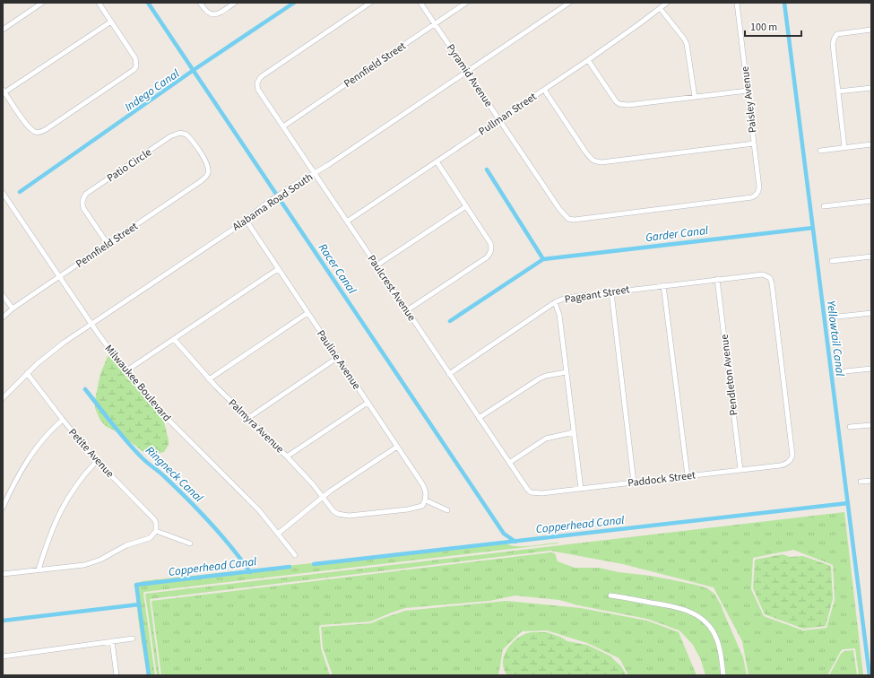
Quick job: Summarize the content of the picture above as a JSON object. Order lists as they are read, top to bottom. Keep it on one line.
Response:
{"streets":{"street":["Pennfield Street","Pyramid Avenue","Paisley Avenue","Pullman Street","Patio Circle","Alabama Road South","Paulcrest Avenue","Pageant Street","Pauline Avenue","Pendleton Avenue","Milwaukee Boulevard","Palmyra Avenue","Petite Avenue","Paddock Street"]},"crossings":[["Pennfield Street","Pyramid Avenue"],["Pennfield Street","Patio Circle"],["Pennfield Street","Paulcrest Avenue"],["Pennfield Street","Milwaukee Boulevard"],["Pyramid Avenue","Paisley Avenue"],["Pyramid Avenue","Pullman Street"],["Pyramid Avenue","Alabama Road South"],["Pullman Street","Paulcrest Avenue"],["Alabama Road South","Paulcrest Avenue"],["Alabama Road South","Pauline Avenue"],["Alabama Road South","Milwaukee Boulevard"],["Alabama Road South","Petite Avenue"],["Paulcrest Avenue","Pageant Street"],["Paulcrest Avenue","Paddock Street"],["Pageant Street","Pendleton Avenue"],["Pageant Street","Paddock Street"],["Pauline Avenue","Palmyra Avenue"],["Pendleton Avenue","Paddock Street"]],"water":["Indego Canal","Garder Canal","Racer Canal","Yellowtail Canal","Ringneck Canal","Copperhead Canal"],"scale_bar":"100 m"}
